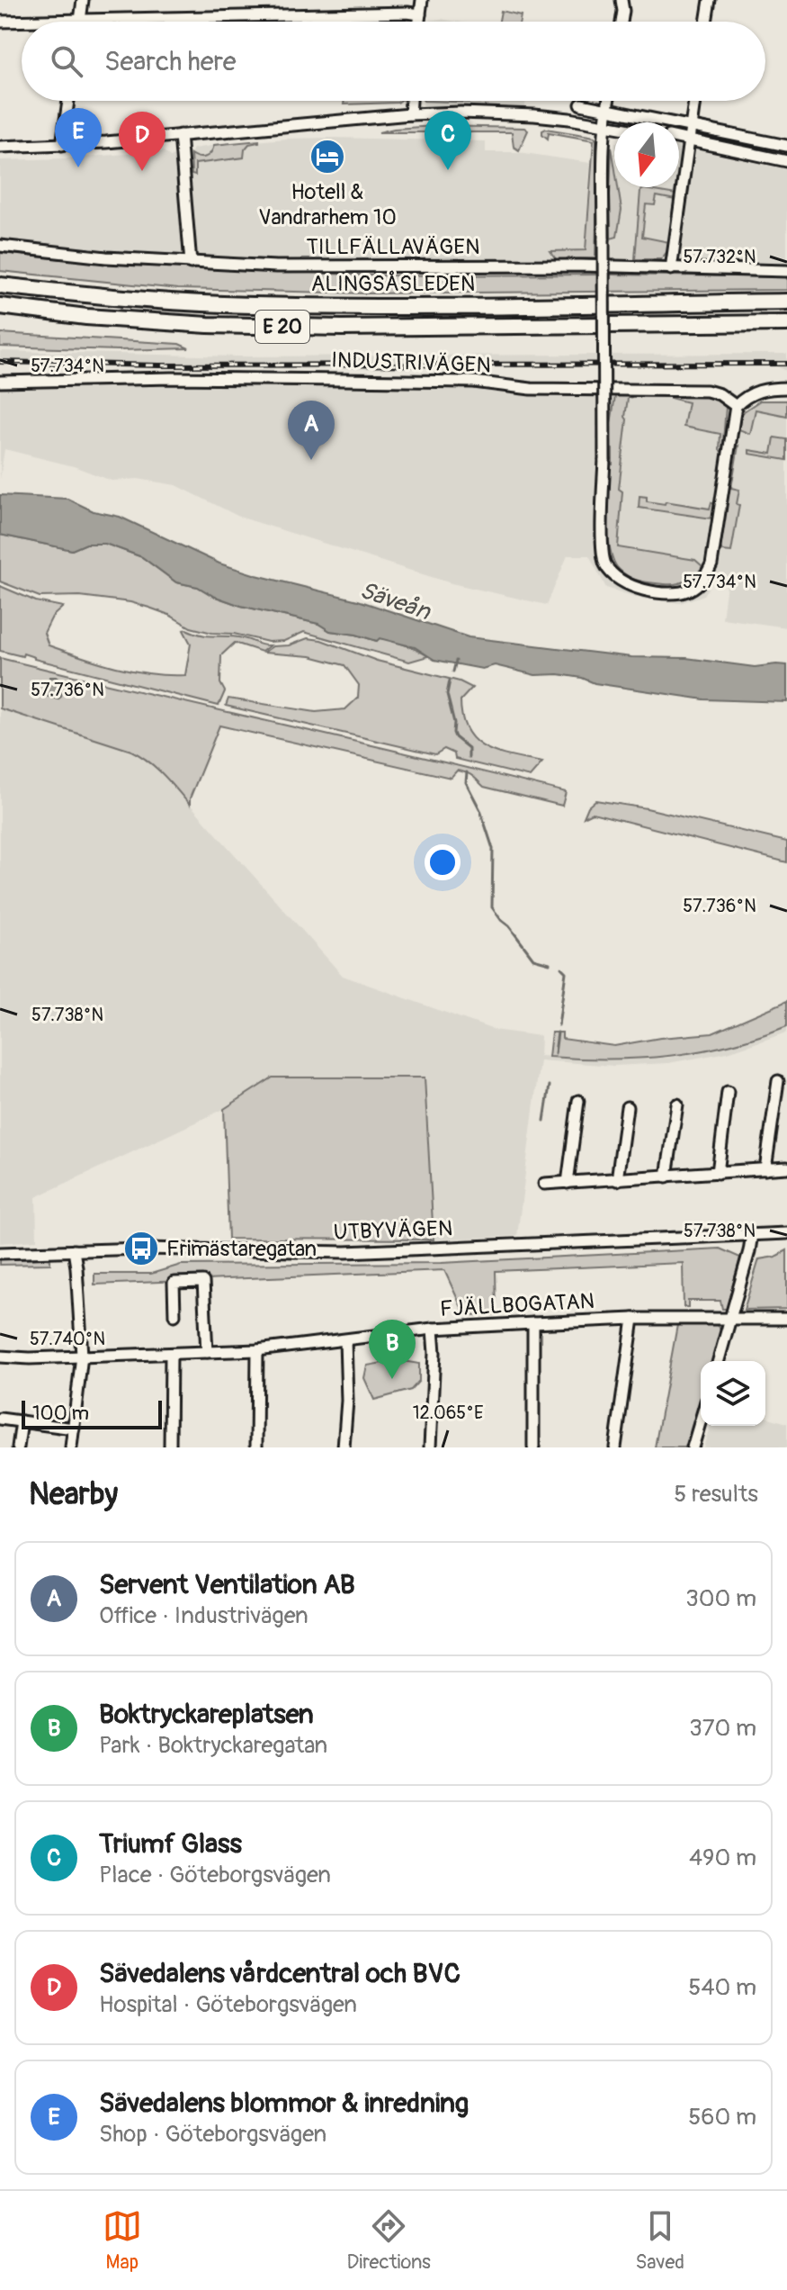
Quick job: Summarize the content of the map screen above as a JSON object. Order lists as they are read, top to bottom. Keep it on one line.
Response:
{"streets":{"highway":["ALINGSÅSLEDEN","E 20"],"street":["TILLFÄLLAVÄGEN","INDUSTRIVÄGEN","UTBYVÄGEN","FJÄLLBOGATAN"]},"water":["Säveån"],"places":{"hotel":["Hotell & Vandrarhem 10"],"bus stop":["Frimästaregatan"]},"scale_bar":"100 m","north":"bottom","page":{"search":"Search here","pins":["E","C","D","A","B"],"scale":"100 m","heading":["Nearby","5 results"],"list":[{"mark":"A","name":"Servent Ventilation AB","note":"Office · Industrivägen","value":"300 m"},{"mark":"B","name":"Boktryckareplatsen","note":"Park · Boktryckaregatan","value":"370 m"},{"mark":"C","name":"Triumf Glass","note":"Place · Göteborgsvägen","value":"490 m"},{"mark":"D","name":"Sävedalens vårdcentral och BVC","note":"Hospital · Göteborgsvägen","value":"540 m"},{"mark":"E","name":"Sävedalens blommor & inredning","note":"Shop · Göteborgsvägen","value":"560 m"}],"nav":["Map","Directions","Saved"]},"coordinates":["57.732°N","57.734°N","57.736°N","57.738°N","57.740°N","12.065°E"]}
